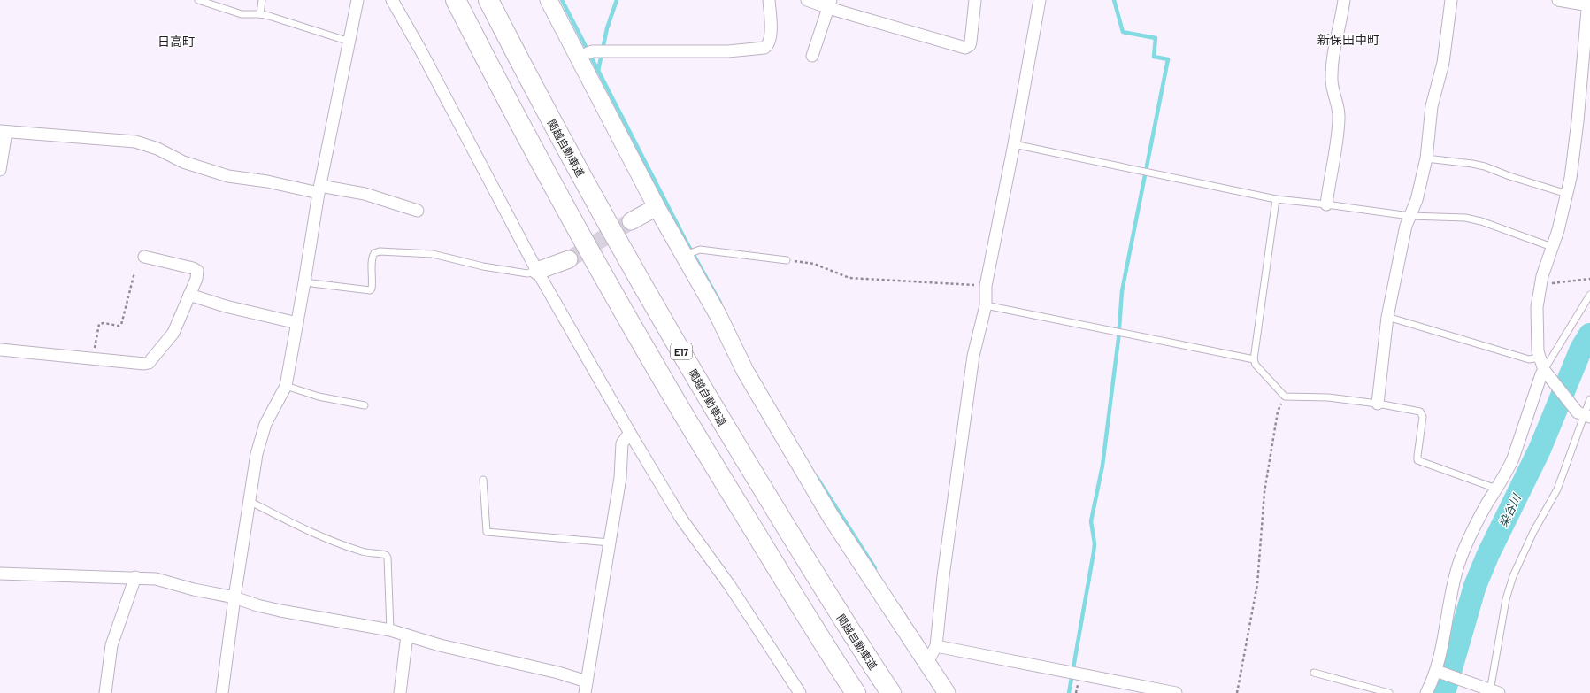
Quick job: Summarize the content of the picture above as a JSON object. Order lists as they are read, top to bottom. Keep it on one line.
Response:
{"streets":{"highway":["関越自動車道","E17"]},"districts":["新保田中町","日高町"],"water":["染谷川"]}
